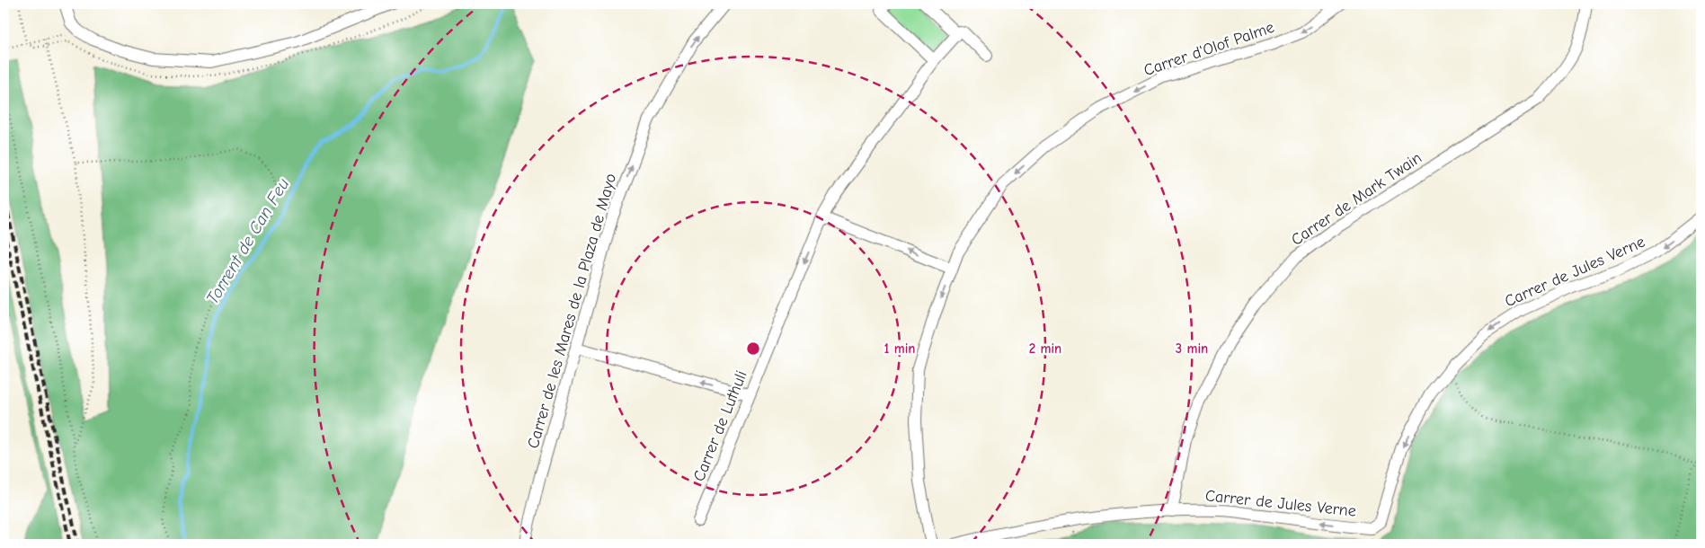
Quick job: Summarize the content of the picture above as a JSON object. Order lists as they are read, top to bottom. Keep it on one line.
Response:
{"streets":{"street":["Carrer d'Olof Palme","Carrer de Mark Twain","Carrer de Jules Verne","Carrer de les Mares de la Plaza de Mayo","Carrer de Luthuli"]},"crossings":[["Carrer de Mark Twain","Carrer de Jules Verne"]],"one_way":["Carrer d'Olof Palme","Carrer de Jules Verne","Carrer de les Mares de la Plaza de Mayo"],"water":["Torrent de Can Feu"],"rings":["1 min","2 min","3 min"]}
